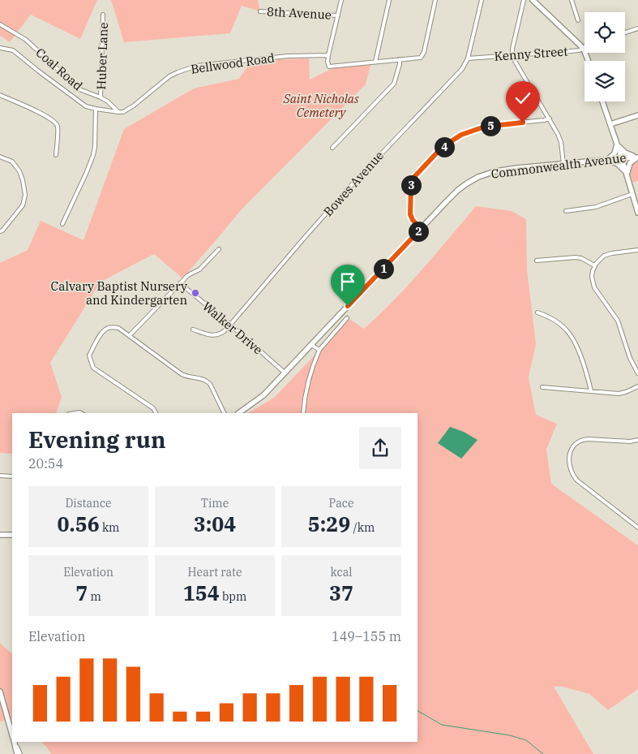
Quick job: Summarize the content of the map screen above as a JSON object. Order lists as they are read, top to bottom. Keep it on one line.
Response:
{"streets":{"street":["8th Avenue","Kenny Street","Huber Lane","Bellwood Road","Coal Road","Commonwealth Avenue","Bowes Avenue","Walker Drive"]},"crossings":[["Kenny Street","Bowes Avenue"],["Huber Lane","Coal Road"],["Bellwood Road","Coal Road"],["Commonwealth Avenue","Walker Drive"],["Bowes Avenue","Walker Drive"]],"parks":["Saint Nicholas Cemetery"],"places":["Calvary Baptist Nursery and Kindergarten"],"page":{"pins":["5","4","3","2","1"],"heading":["Evening run","20:54"],"stats":[["Distance","0.56 km"],["Time","3:04"],["Pace","5:29 /km"],["Elevation","7 m"],["Heart rate","154 bpm"],["kcal","37"]],"chart":["Elevation","149–155 m"]}}
